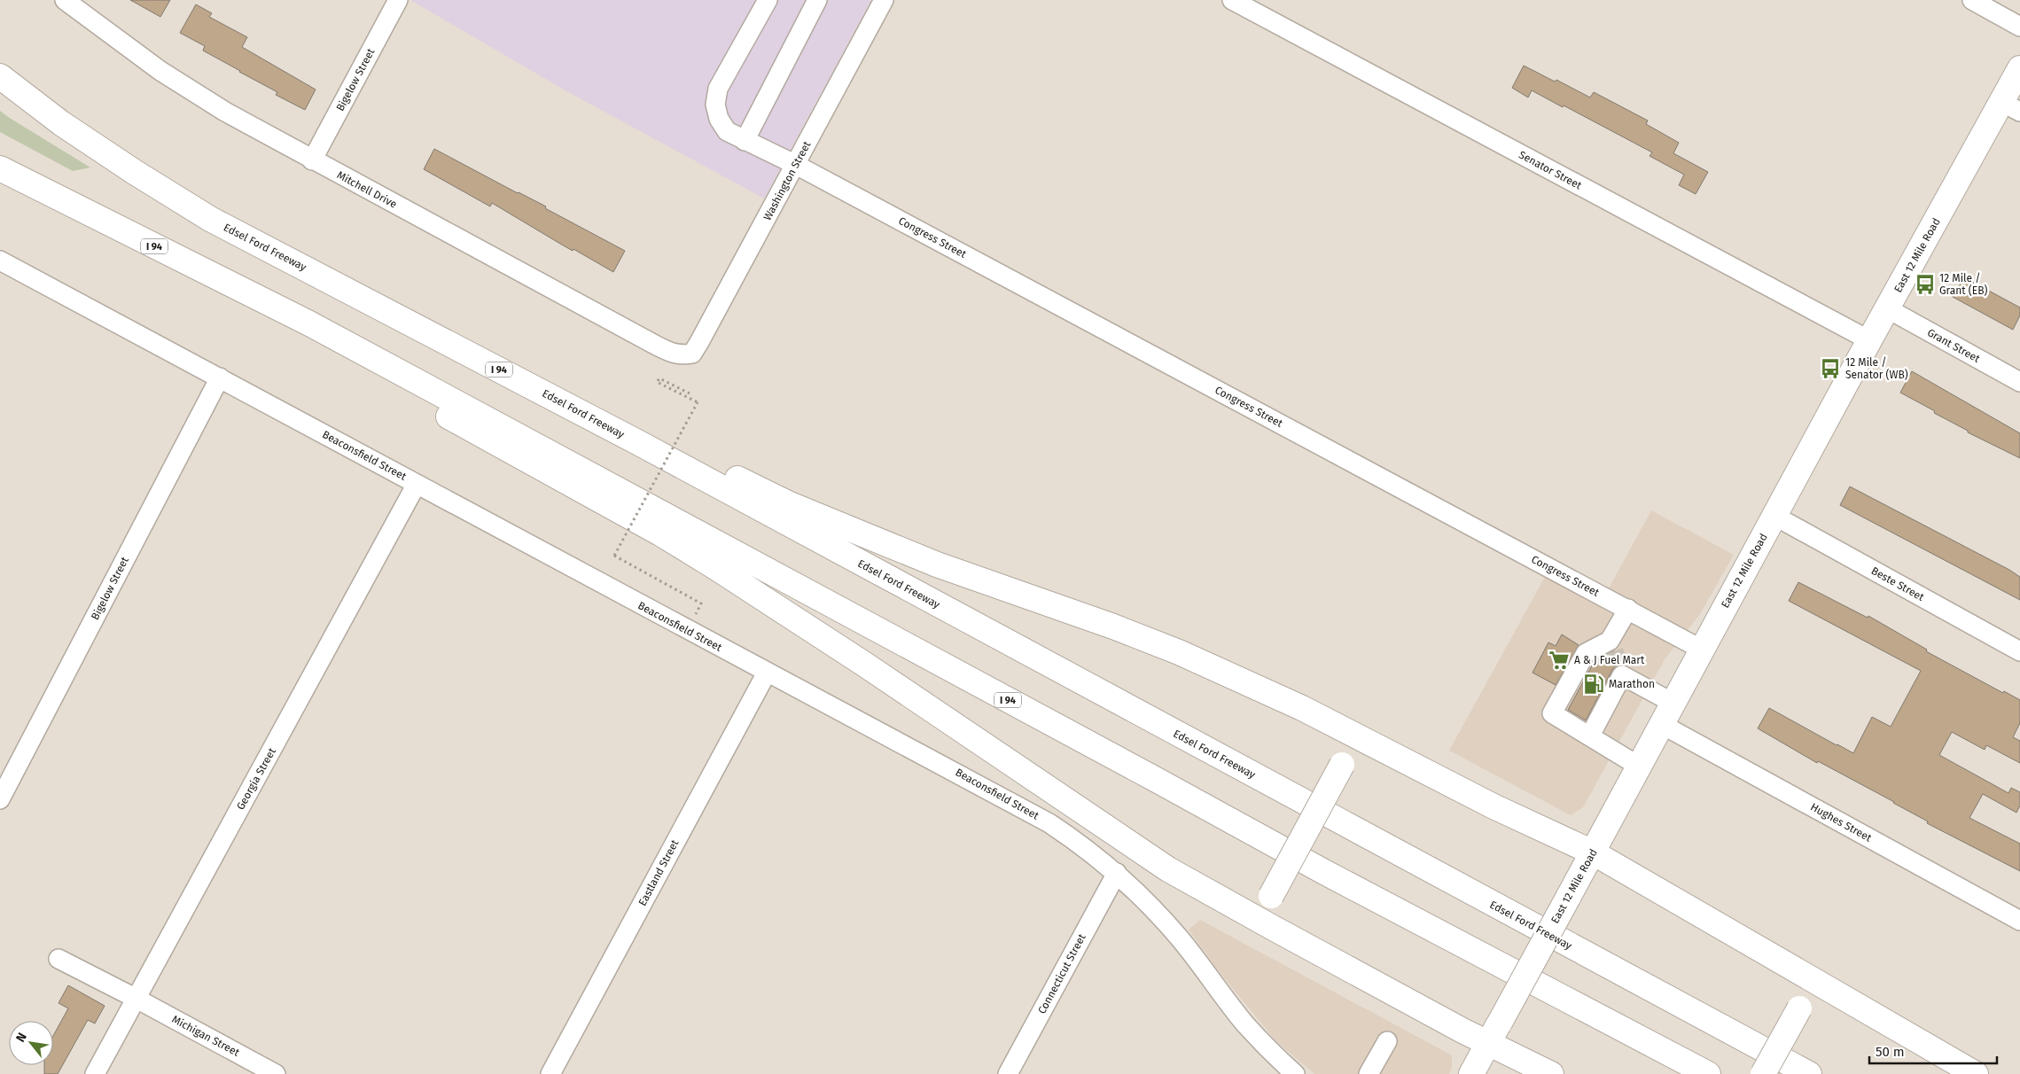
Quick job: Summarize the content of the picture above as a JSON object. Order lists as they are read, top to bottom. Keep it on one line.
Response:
{"streets":{"main road":["I 94","Edsel Ford Freeway","East 12 Mile Road"],"street":["Bigelow Street","Senator Street","Washington Street","Mitchell Drive","Congress Street","Grant Street","Beaconsfield Street","Beste Street","Georgia Street","Hughes Street","Eastland Street","Connecticut Street","Michigan Street"]},"crossings":[["Bigelow Street","Mitchell Drive"],["Bigelow Street","Beaconsfield Street"],["Senator Street","East 12 Mile Road"],["Washington Street","Mitchell Drive"],["Washington Street","Congress Street"],["Congress Street","East 12 Mile Road"],["East 12 Mile Road","Grant Street"],["East 12 Mile Road","Beste Street"],["East 12 Mile Road","Hughes Street"],["Beaconsfield Street","Georgia Street"],["Beaconsfield Street","Eastland Street"],["Beaconsfield Street","Connecticut Street"],["Georgia Street","Michigan Street"]],"places":{"bus stop":["12 Mile / Grant (EB)","12 Mile / Senator (WB)"],"supermarket":["A & J Fuel Mart"],"fuel station":["Marathon"]},"scale_bar":"50 m","north":"top left"}
